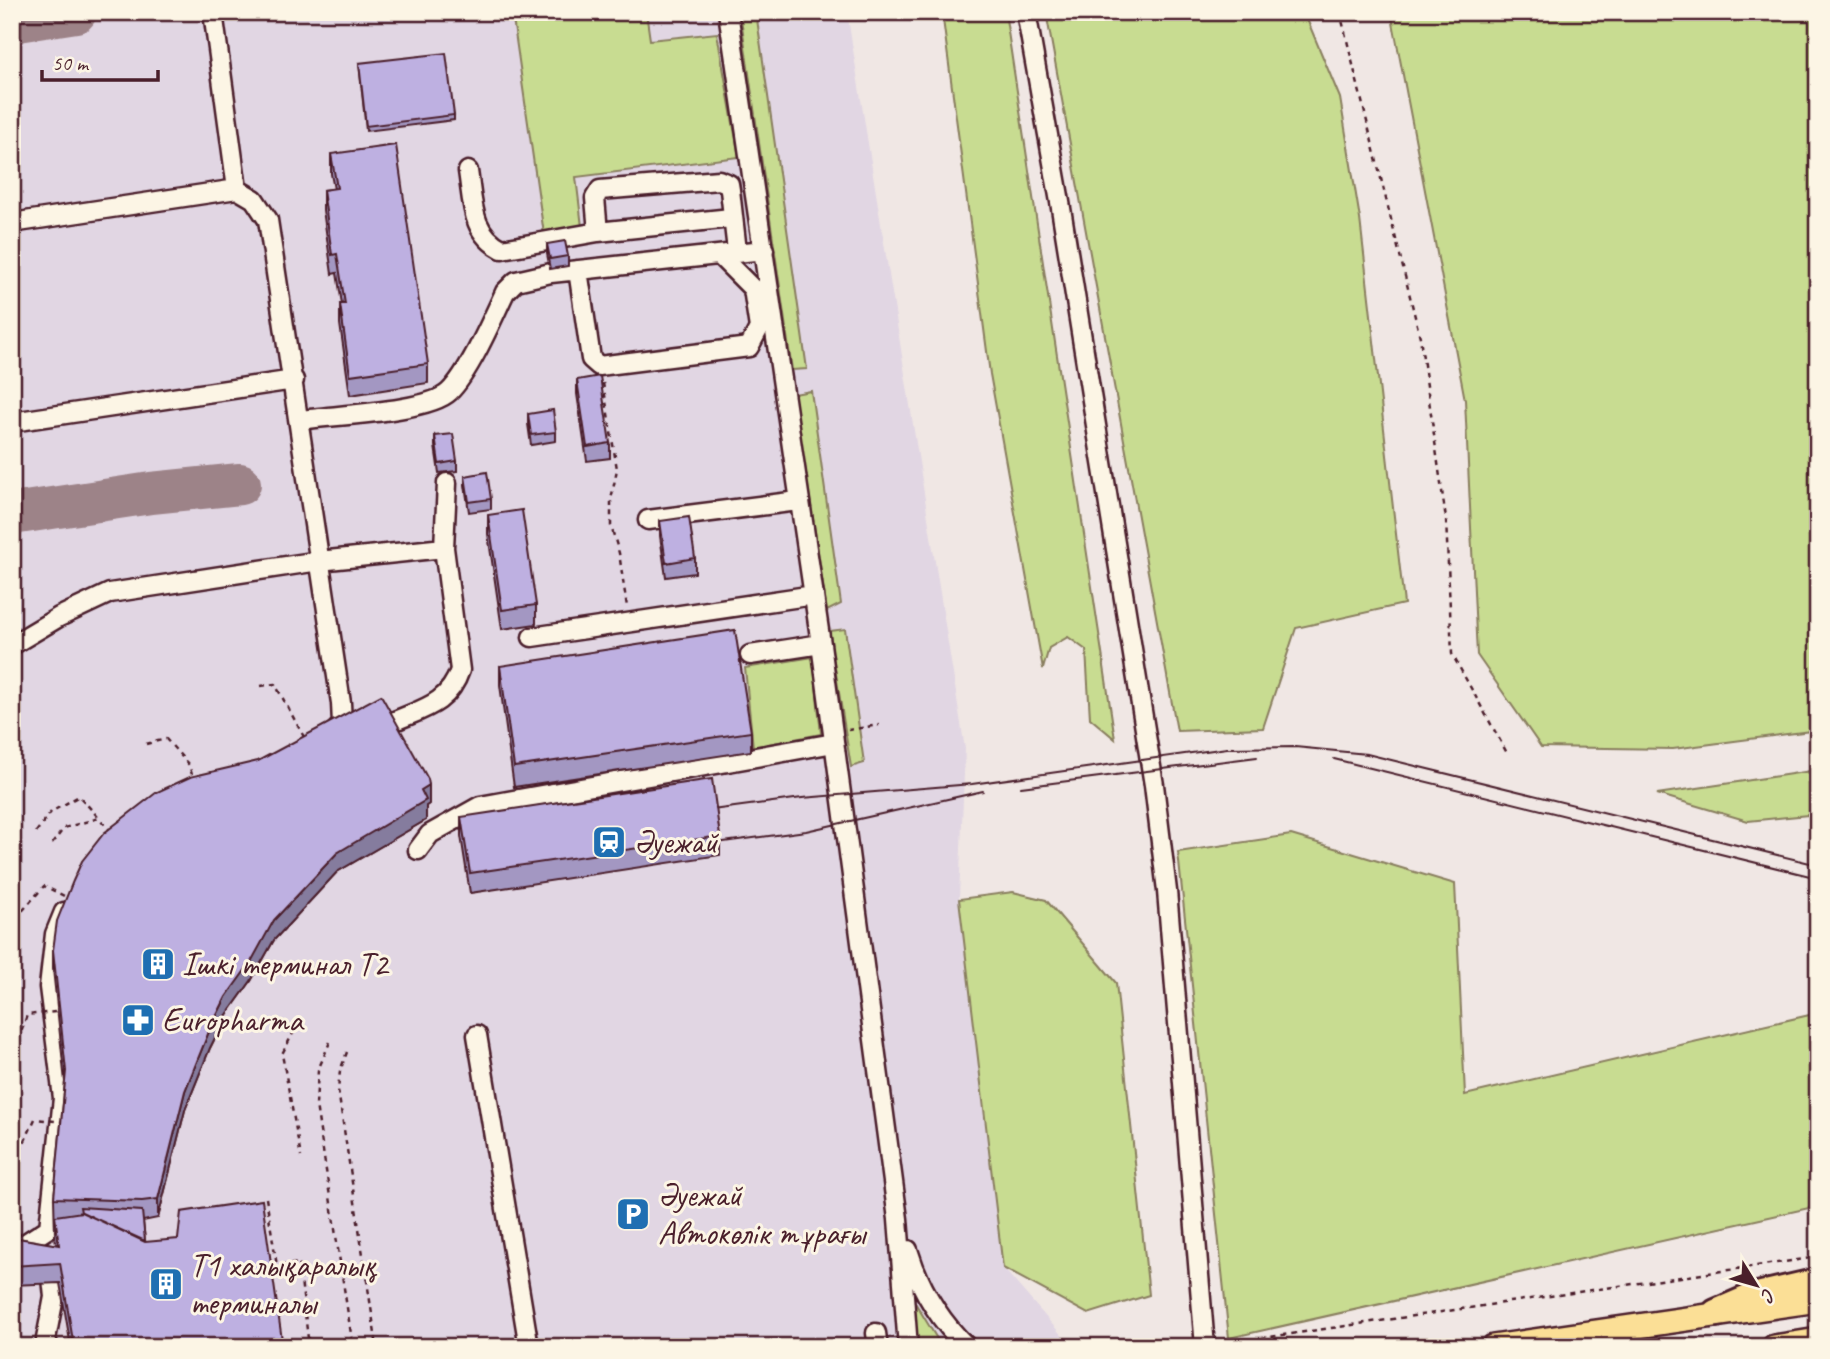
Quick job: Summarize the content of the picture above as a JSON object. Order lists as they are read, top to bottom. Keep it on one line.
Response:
{"places":{"station":["Әуежай"],"building":["Ішкі терминал T2","T1 халықаралық терминалы"],"pharmacy":["Europharma"],"parking":["Әуежай Автокөлік тұрағы"]},"scale_bar":"50 m","north":"bottom right"}
